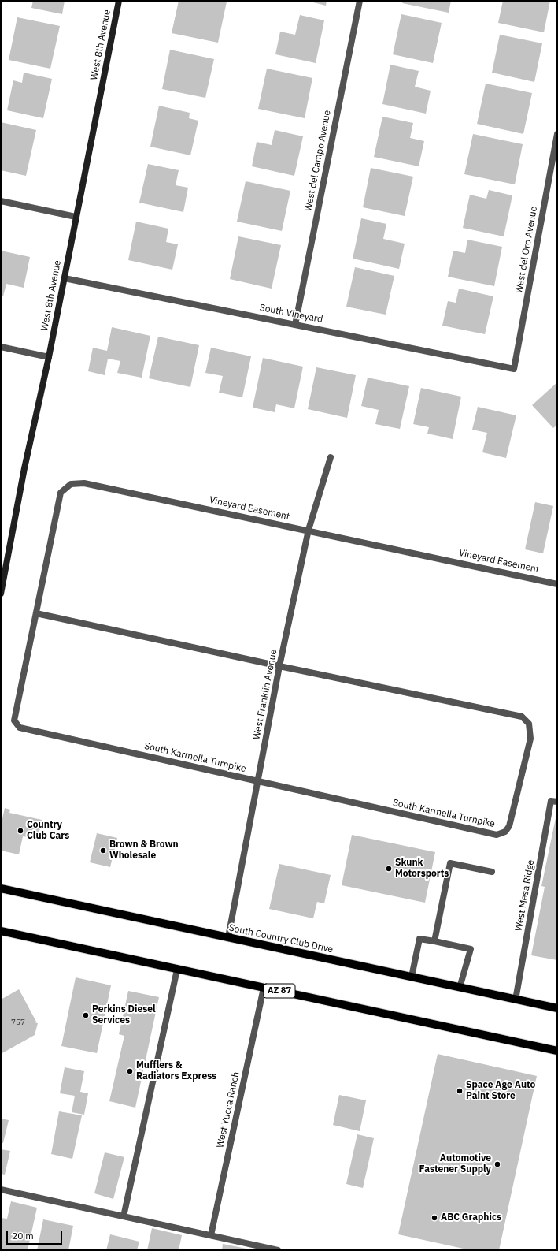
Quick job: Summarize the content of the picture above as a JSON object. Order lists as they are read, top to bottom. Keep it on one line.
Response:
{"streets":{"main road":["South Country Club Drive","AZ 87"],"street":["West 8th Avenue","West del Campo Avenue","West del Oro Avenue","South Vineyard","Vineyard Easement","West Franklin Avenue","South Karmella Turnpike","West Mesa Ridge","West Yucca Ranch"]},"crossings":[["West 8th Avenue","South Vineyard"],["West del Campo Avenue","South Vineyard"],["West del Oro Avenue","South Vineyard"],["Vineyard Easement","West Franklin Avenue"],["Vineyard Easement","South Karmella Turnpike"],["West Franklin Avenue","South Karmella Turnpike"],["West Franklin Avenue","South Country Club Drive"],["West Mesa Ridge","South Country Club Drive"],["AZ 87","West Yucca Ranch"]],"places":["Country Club Cars","Brown & Brown Wholesale","Skunk Motorsports","Perkins Diesel Services","Mufflers & Radiators Express","Space Age Auto Paint Store","Automotive Fastener Supply","ABC Graphics"],"house_numbers":["757"],"scale_bar":"20 m"}
